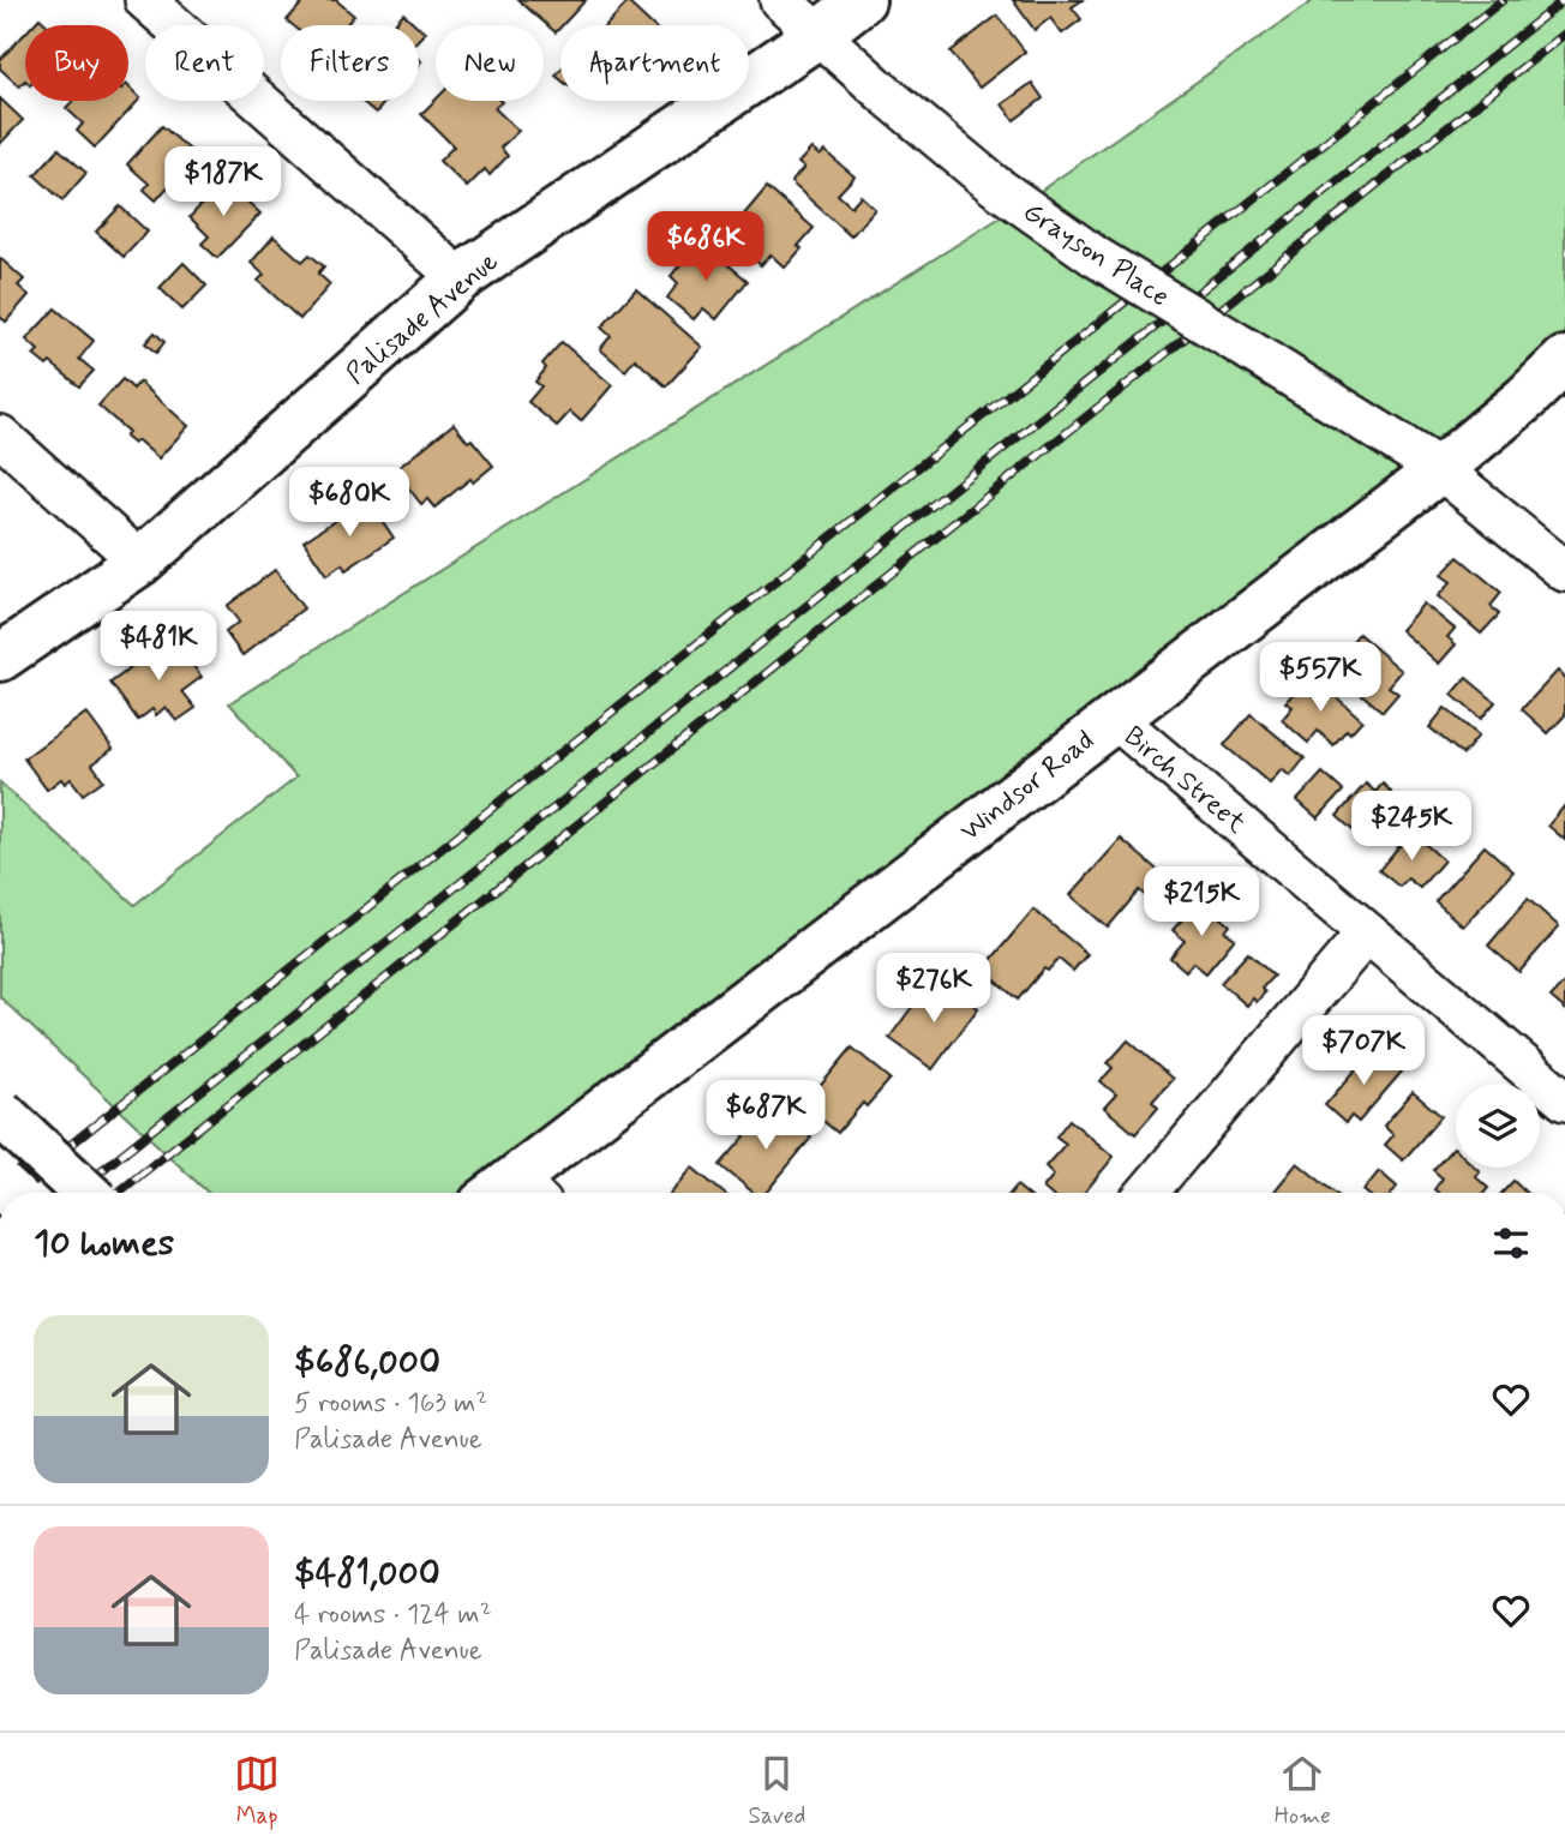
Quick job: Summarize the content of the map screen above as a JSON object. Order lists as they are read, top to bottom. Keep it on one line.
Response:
{"streets":{"main road":["Palisade Avenue","Windsor Road"],"street":["Grayson Place","Birch Street"]},"crossings":[["Grayson Place","Palisade Avenue"],["Grayson Place","Windsor Road"],["Birch Street","Windsor Road"]],"page":{"chip":["Buy","Rent","Filters","New","Apartment"],"price":["$187K","$686K","$680K","$481K","$557K","$245K","$215K","$276K","$707K","$687K"],"heading":"10 homes","list":[{"name":"$686,000","note":"5 rooms · 163 m² · Palisade Avenue"},{"name":"$481,000","note":"4 rooms · 124 m² · Palisade Avenue"}],"tabs":["Map","Saved","Home"]}}
